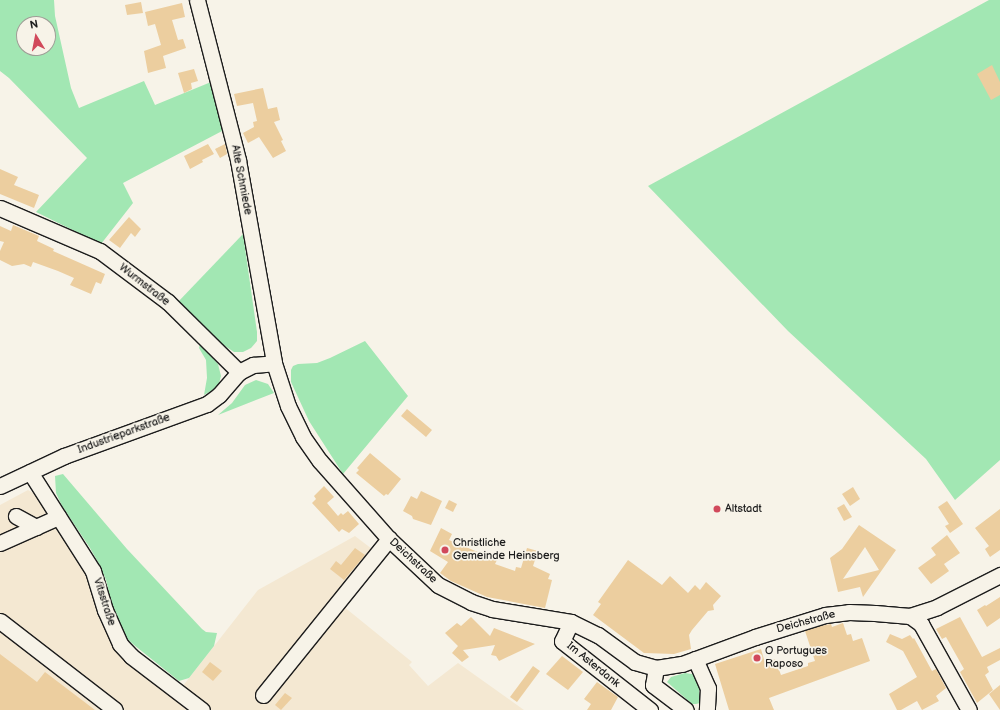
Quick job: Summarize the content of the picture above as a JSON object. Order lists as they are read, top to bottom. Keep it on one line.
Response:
{"streets":{"street":["Alte Schmiede","Wurmstraße","Industrieparkstraße","Deichstraße","Vitsstraße","Im Asterdank"]},"crossings":[["Alte Schmiede","Deichstraße"],["Wurmstraße","Industrieparkstraße"],["Industrieparkstraße","Vitsstraße"],["Deichstraße","Im Asterdank"]],"places":["Altstadt","Christliche Gemeinde Heinsberg","O Portugues Raposo"],"north":"top"}
